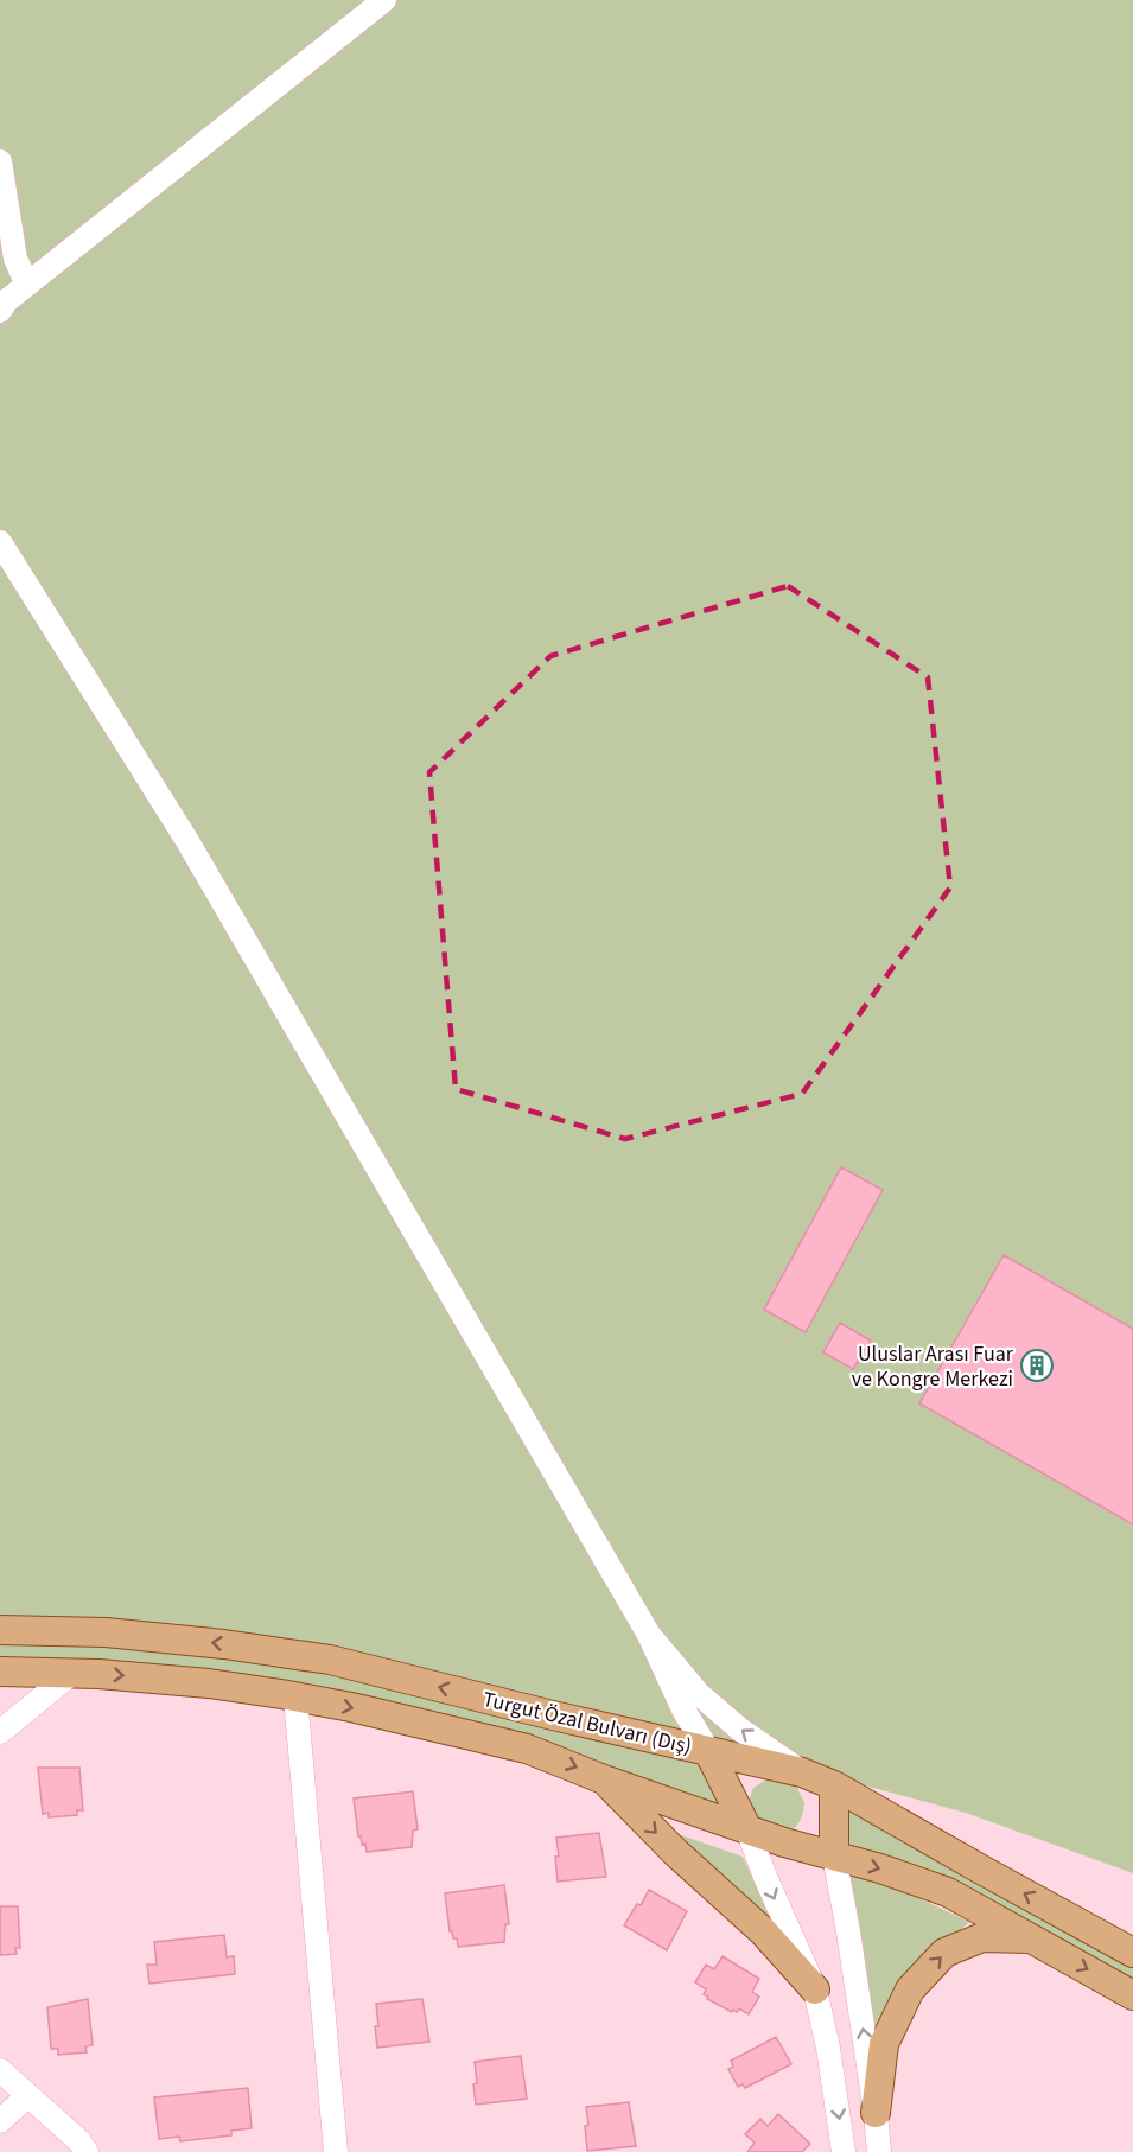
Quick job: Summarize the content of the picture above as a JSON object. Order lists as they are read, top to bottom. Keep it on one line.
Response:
{"streets":{"main road":["Turgut Özal Bulvarı (Dış)"]},"places":{"building":["Uluslar Arası Fuar ve Kongre Merkezi"]}}
